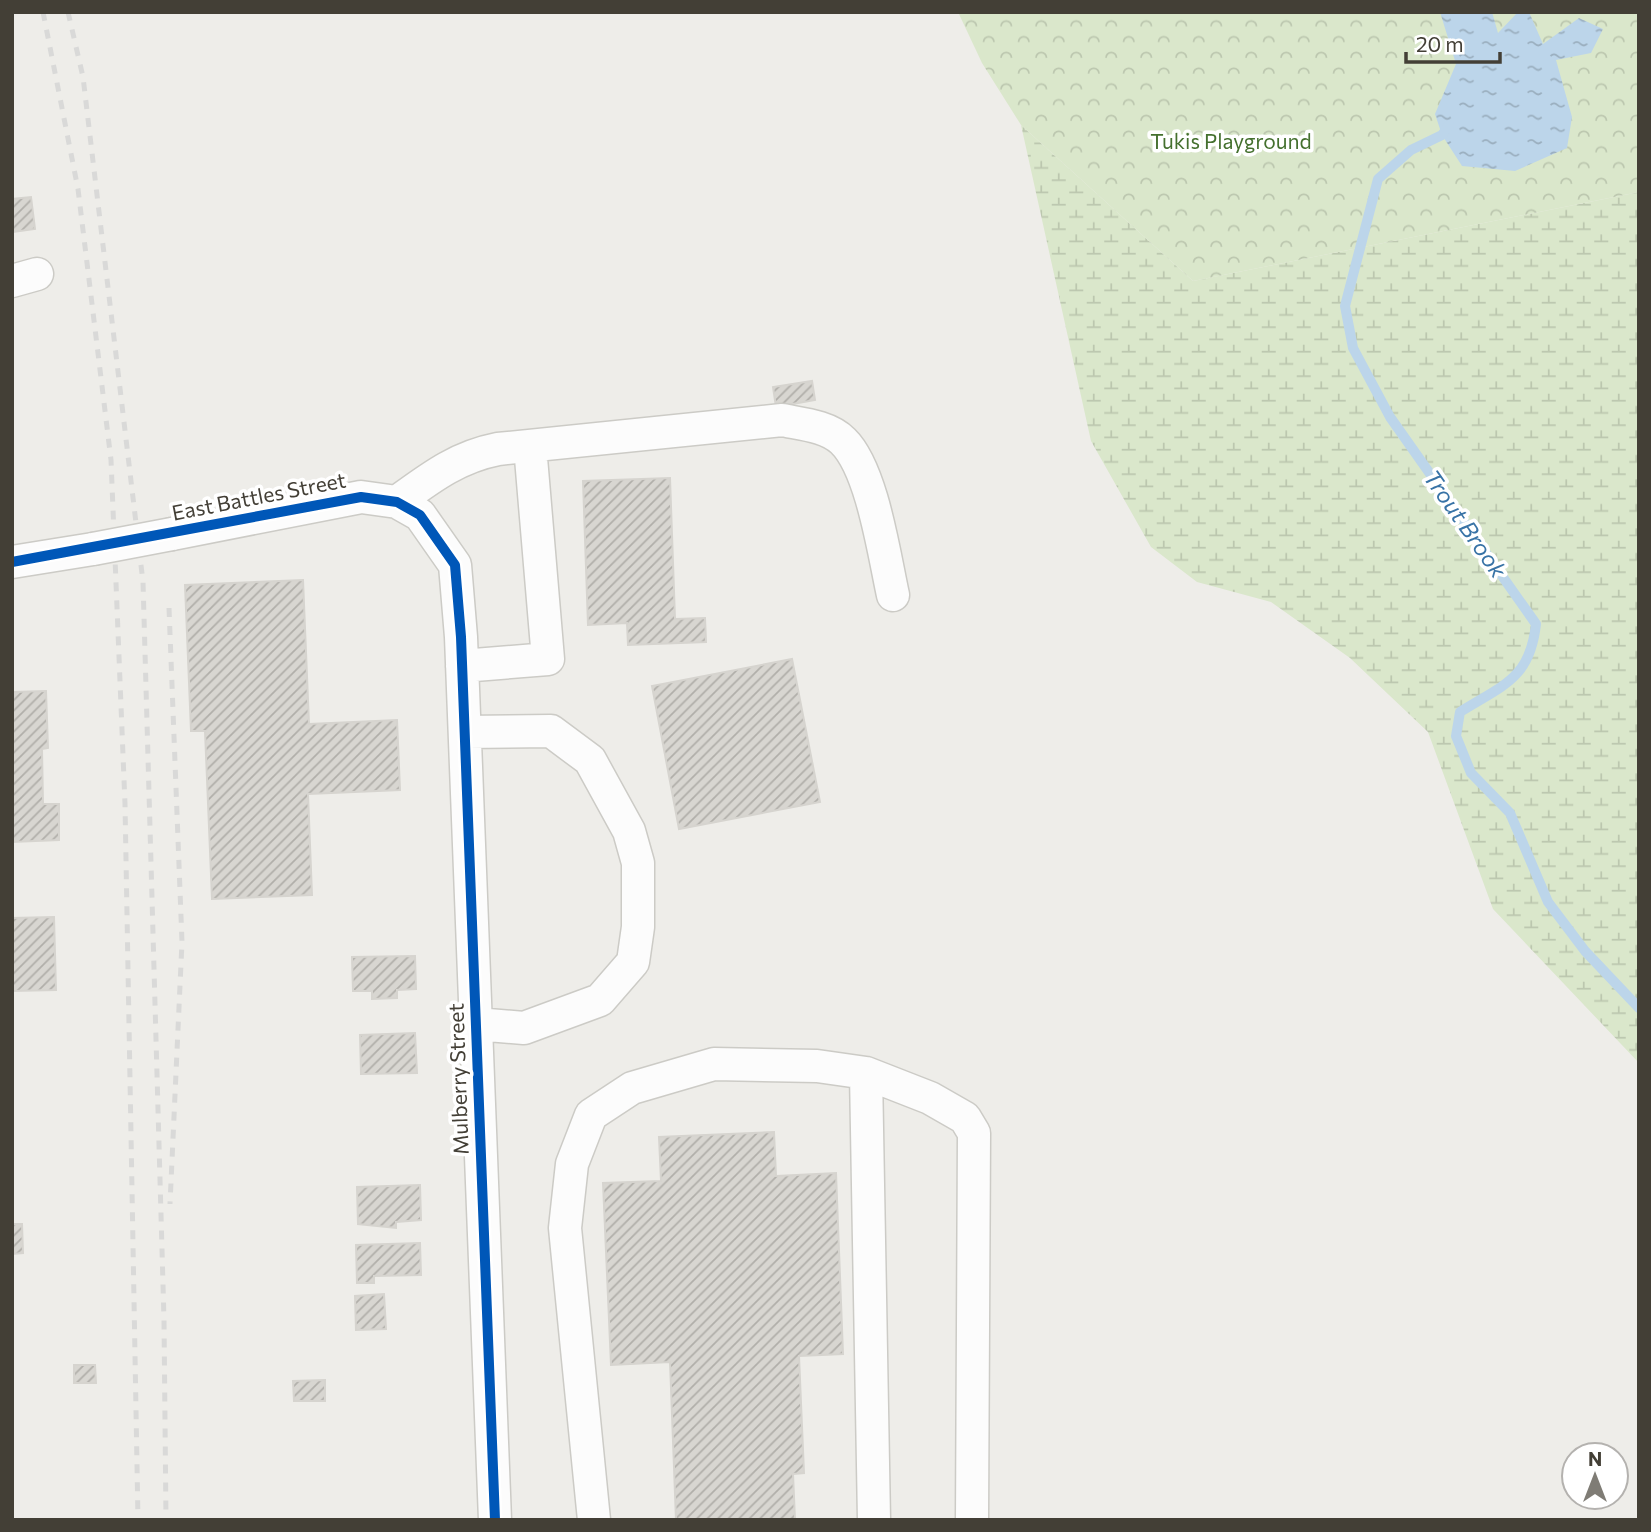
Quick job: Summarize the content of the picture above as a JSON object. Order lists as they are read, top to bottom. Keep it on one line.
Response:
{"streets":{"street":["East Battles Street","Mulberry Street"]},"crossings":[["East Battles Street","Mulberry Street"]],"water":["Trout Brook"],"parks":["Tukis Playground"],"scale_bar":"20 m","north":"top"}
